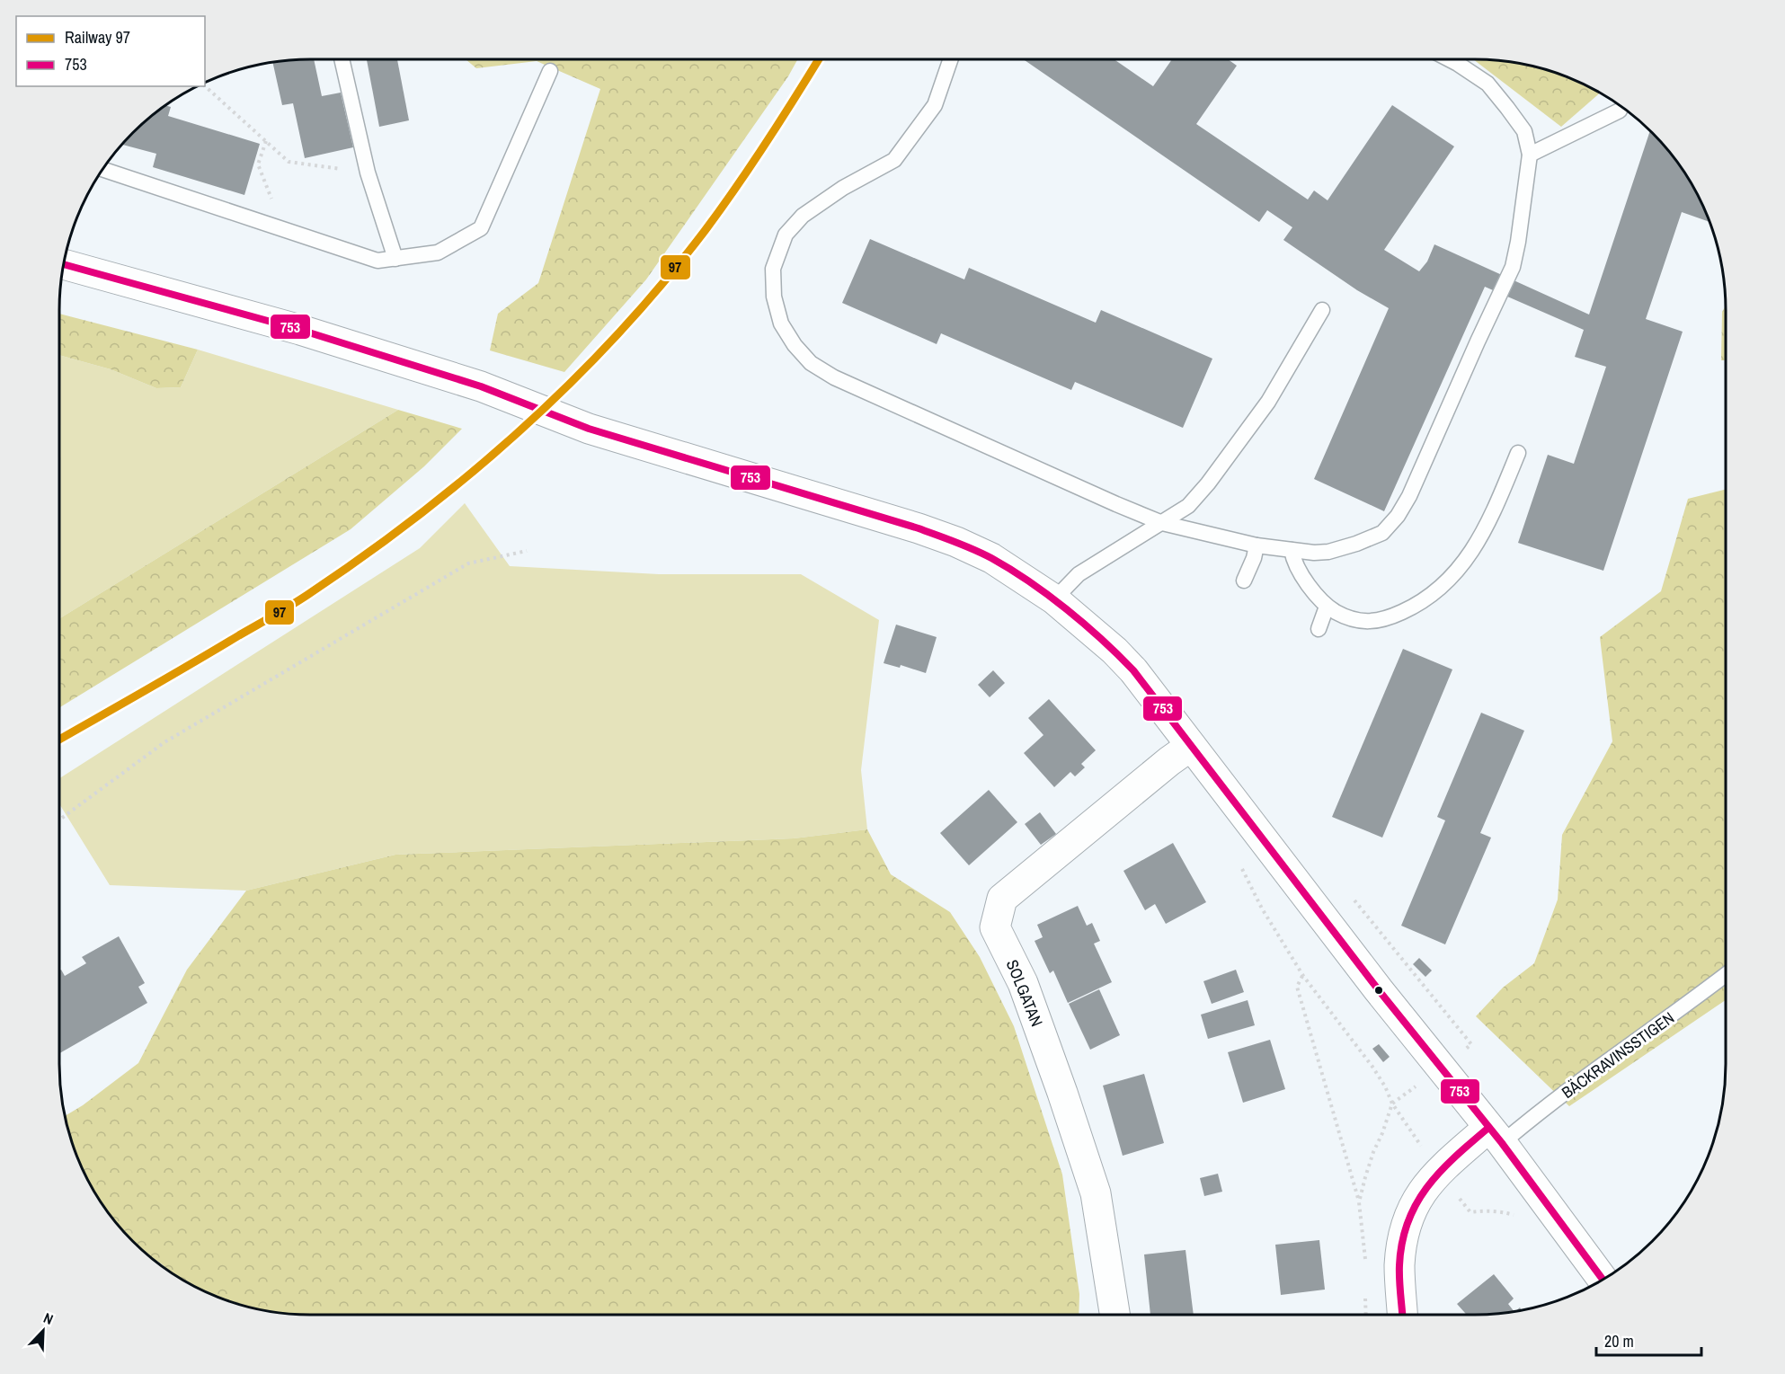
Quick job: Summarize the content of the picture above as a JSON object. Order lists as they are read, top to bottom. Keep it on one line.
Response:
{"streets":{"street":["SOLGATAN"],"lane":["BÄCKRAVINSSTIGEN"]},"lines":["rail line 97","transit line 753"],"legend":["Railway 97","753"],"scale_bar":"20 m","north":"top right"}
